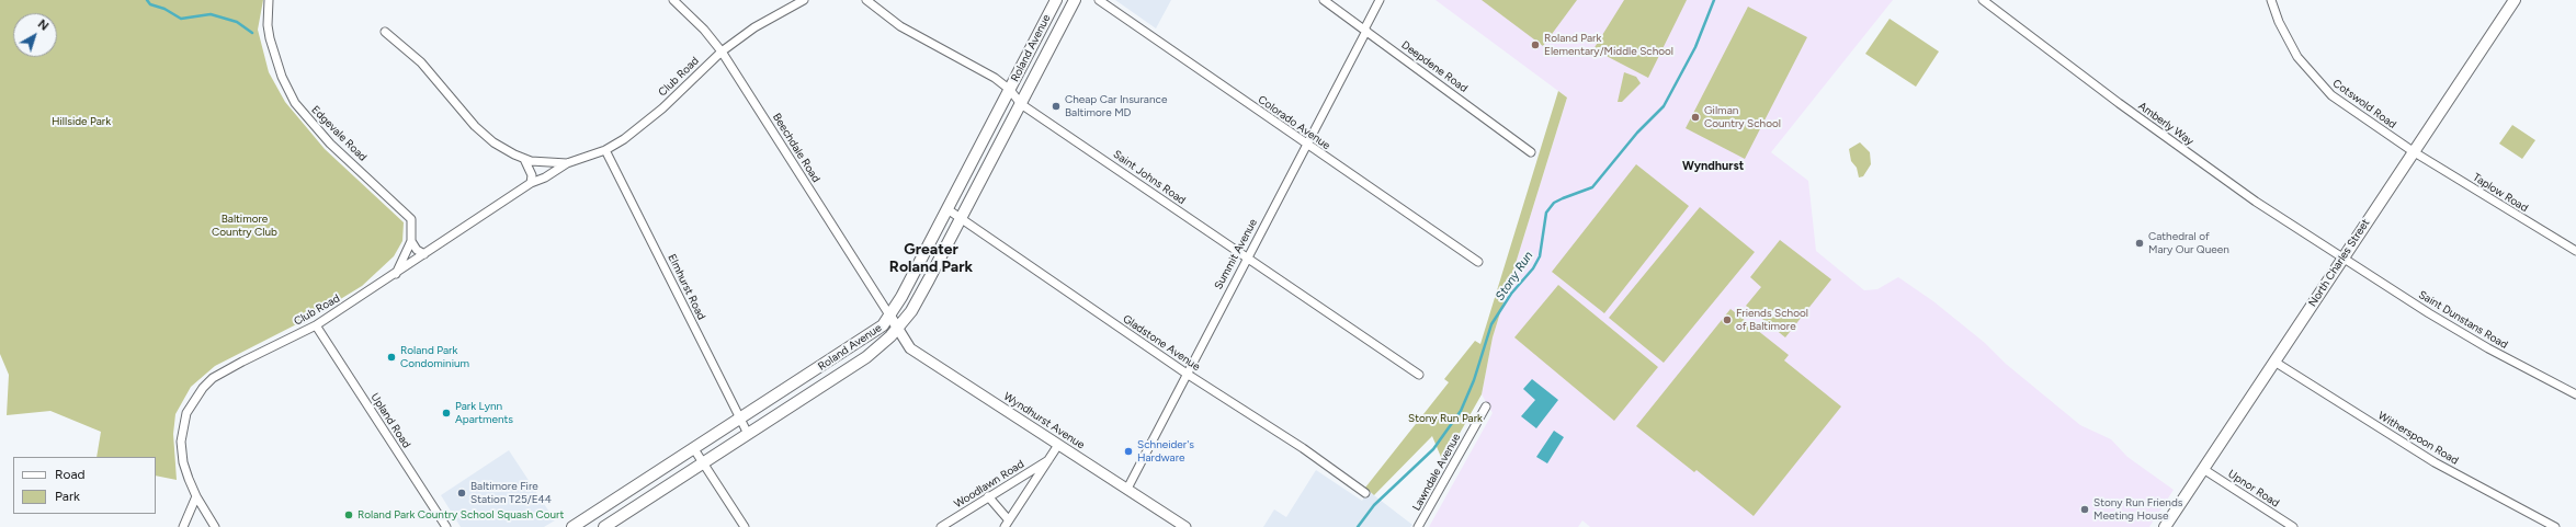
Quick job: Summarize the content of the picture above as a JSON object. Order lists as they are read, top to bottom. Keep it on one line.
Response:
{"streets":{"main road":["Roland Avenue","North Charles Street"],"street":["Deepdene Road","Club Road","Cotswold Road","Colorado Avenue","Amberly Way","Edgevale Road","Beechdale Road","Saint Johns Road","Taplow Road","Summit Avenue","Elmhurst Road","Saint Dunstans Road","Gladstone Avenue","Upland Road","Wyndhurst Avenue","Witherspoon Road","Lawndale Avenue","Woodlawn Road","Upnor Road"]},"crossings":[["Roland Avenue","Beechdale Road"],["Roland Avenue","Saint Johns Road"],["Roland Avenue","Elmhurst Road"],["Roland Avenue","Gladstone Avenue"],["Roland Avenue","Wyndhurst Avenue"],["Deepdene Road","Summit Avenue"],["Club Road","Edgevale Road"],["Club Road","Beechdale Road"],["Club Road","Elmhurst Road"],["Club Road","Upland Road"],["Cotswold Road","Taplow Road"],["Cotswold Road","North Charles Street"],["Colorado Avenue","Summit Avenue"],["Amberly Way","North Charles Street"],["Amberly Way","Saint Dunstans Road"],["Beechdale Road","Wyndhurst Avenue"],["Saint Johns Road","Summit Avenue"],["Taplow Road","North Charles Street"],["Summit Avenue","Gladstone Avenue"],["Summit Avenue","Wyndhurst Avenue"],["North Charles Street","Saint Dunstans Road"],["North Charles Street","Witherspoon Road"],["North Charles Street","Upnor Road"]],"districts":["Wyndhurst","Greater Roland Park"],"water":["Stony Run"],"parks":["Hillside Park","Baltimore Country Club","Stony Run Park"],"places":["Roland Park Elementary/Middle School","Cheap Car Insurance Baltimore MD","Gilman Country School","Cathedral of Mary Our Queen","Friends School of Baltimore","Roland Park Condominium","Park Lynn Apartments","Schneider's Hardware","Baltimore Fire Station T25/E44","Stony Run Friends Meeting House","Roland Park Country School Squash Court"],"legend":["Road","Park"],"north":"top right"}
